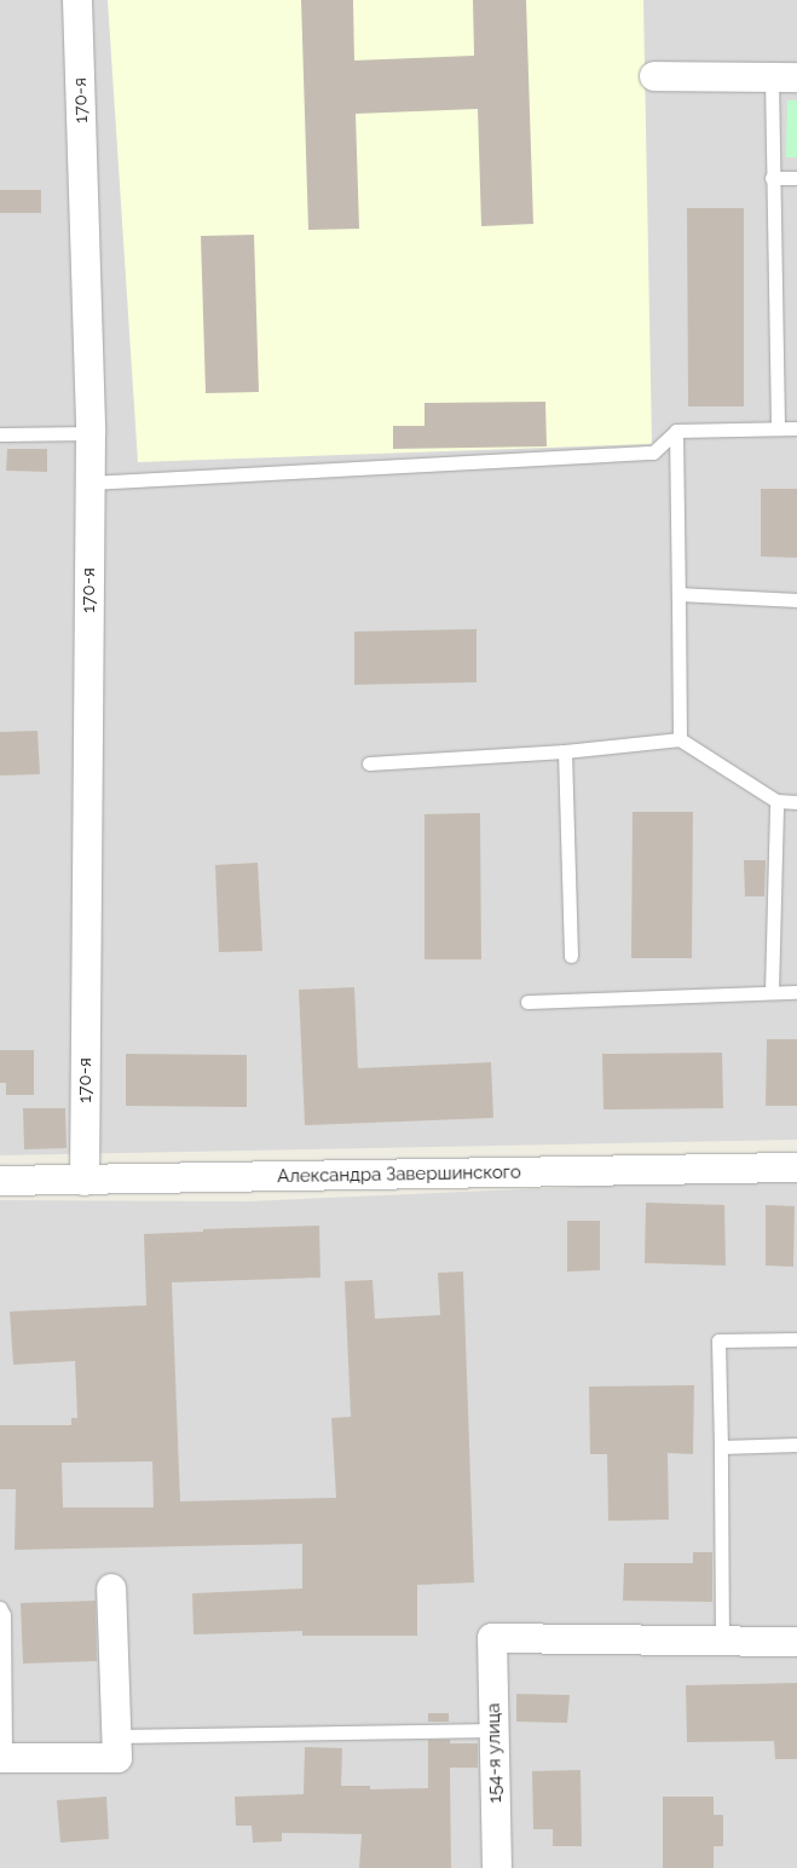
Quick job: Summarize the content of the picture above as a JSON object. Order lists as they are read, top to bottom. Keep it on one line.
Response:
{"streets":{"street":["170-я","Александра Завершинского","154-я улица"]},"crossings":[["170-я","Александра Завершинского"]]}
